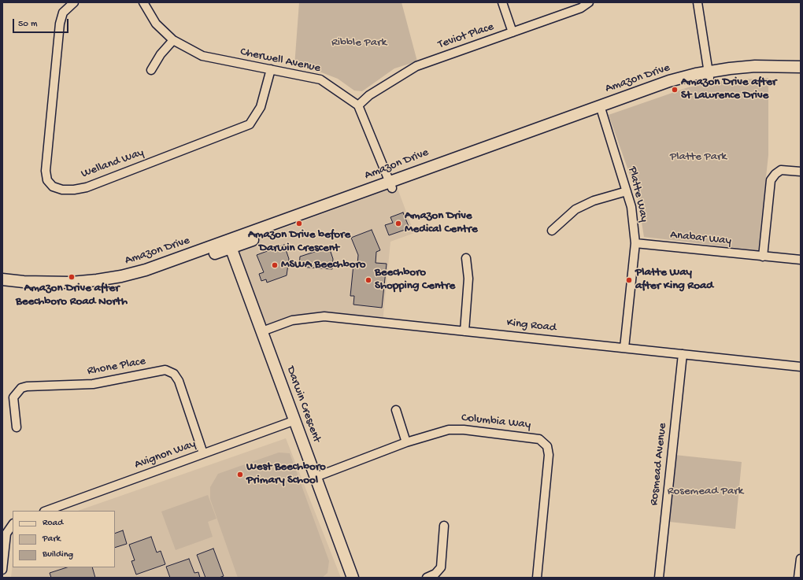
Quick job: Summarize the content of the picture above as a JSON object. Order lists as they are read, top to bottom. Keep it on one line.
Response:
{"streets":{"street":["Teviot Place","Cherwell Avenue","Amazon Drive","Welland Way","Platte Way","Anabar Way","King Road","Rhone Place","Darwin Crescent","Columbia Way","Avignon Way","Rosmead Avenue"]},"crossings":[["Teviot Place","Cherwell Avenue"],["Cherwell Avenue","Welland Way"],["Amazon Drive","Platte Way"],["Amazon Drive","Darwin Crescent"],["Platte Way","Anabar Way"],["Platte Way","King Road"],["King Road","Darwin Crescent"],["King Road","Rosmead Avenue"],["Rhone Place","Avignon Way"],["Darwin Crescent","Columbia Way"],["Darwin Crescent","Avignon Way"]],"parks":["Ribble Park","Platte Park","Rosemead Park"],"places":["Amazon Drive after St Lawrence Drive","Amazon Drive before Darwin Crescent","Amazon Drive Medical Centre","MSWA Beechboro","Amazon Drive after Beechboro Road North","Beechboro Shopping Centre","Platte Way after King Road","West Beechboro Primary School"],"legend":["Road","Park","Building"],"scale_bar":"50 m"}
